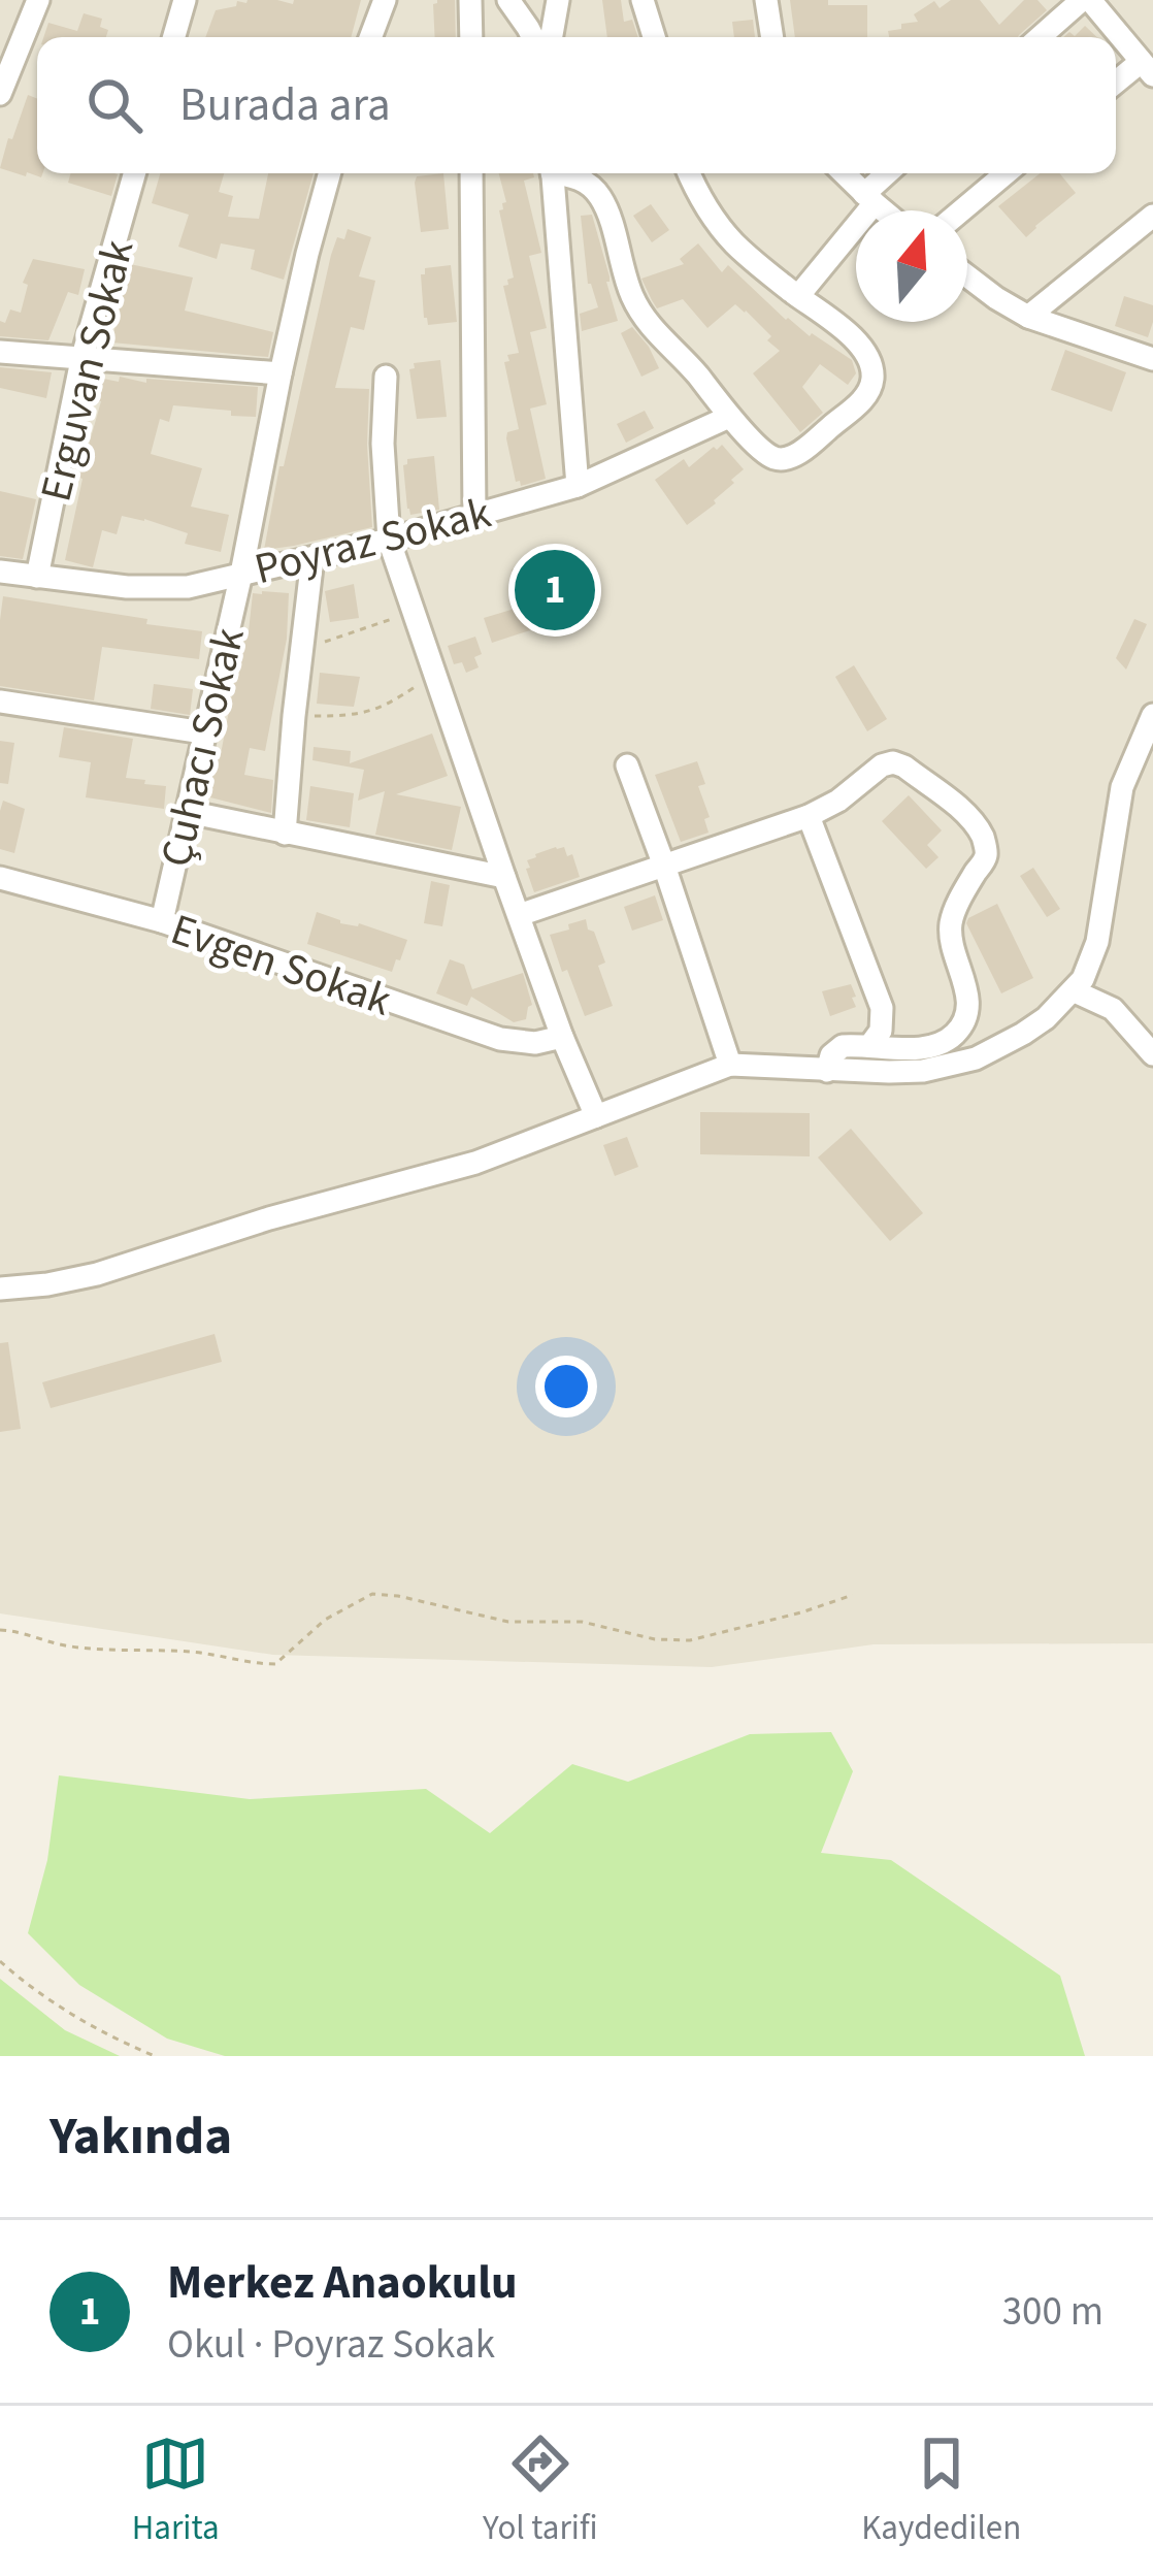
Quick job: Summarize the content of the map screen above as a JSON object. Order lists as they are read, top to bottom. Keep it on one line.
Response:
{"streets":{"street":["Erguvan Sokak","Poyraz Sokak","Çuhacı Sokak","Evgen Sokak"]},"crossings":[["Erguvan Sokak","Poyraz Sokak"],["Poyraz Sokak","Çuhacı Sokak"],["Çuhacı Sokak","Evgen Sokak"]],"north":"top","page":{"search":"Burada ara","pins":"1","heading":"Yakında","list":[{"mark":"1","name":"Merkez Anaokulu","note":"Okul · Poyraz Sokak","value":"300 m"}],"nav":["Harita","Yol tarifi","Kaydedilen"]}}
